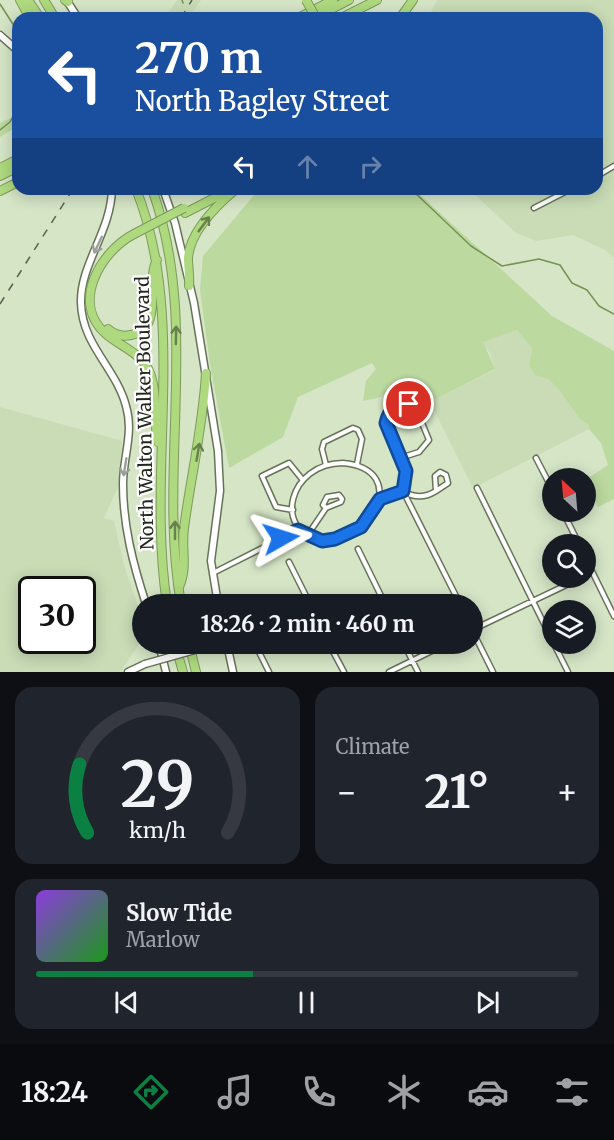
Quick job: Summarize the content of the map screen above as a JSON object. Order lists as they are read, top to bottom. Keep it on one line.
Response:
{"streets":{"highway":["North Walton Walker Boulevard"]},"north":"top left","page":{"turn":["270 m","North Bagley Street"],"limit":"30","trip":"18:26 · 2 min · 460 m","tile":"Climate","heat":["−","21°","+"],"song":["Slow Tide","Marlow"],"tabs":"18:24","gauge":["29","km/h"]}}
